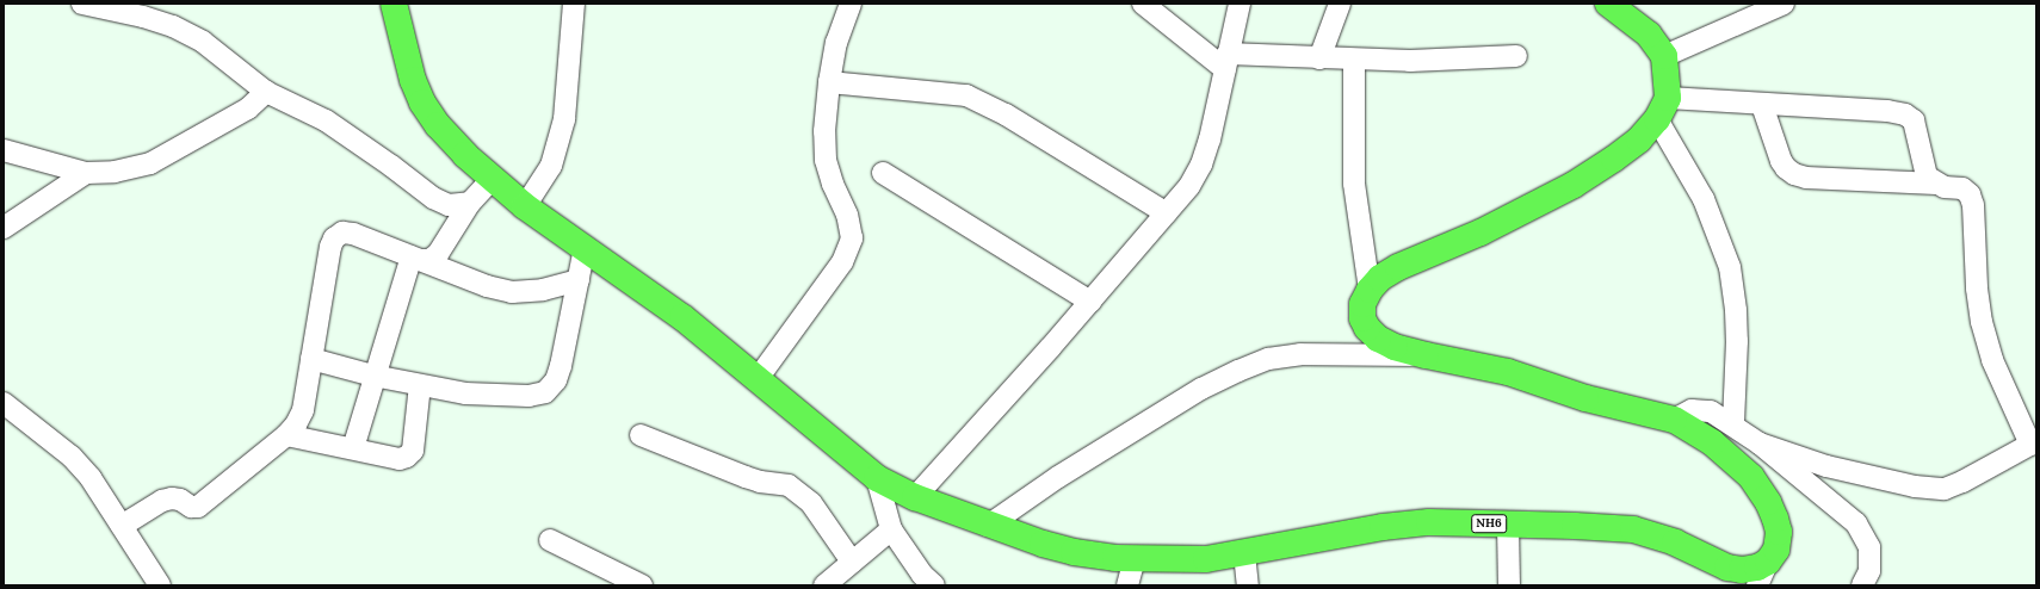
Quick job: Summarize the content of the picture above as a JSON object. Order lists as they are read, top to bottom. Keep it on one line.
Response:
{"streets":{"highway":["NH6"]}}
